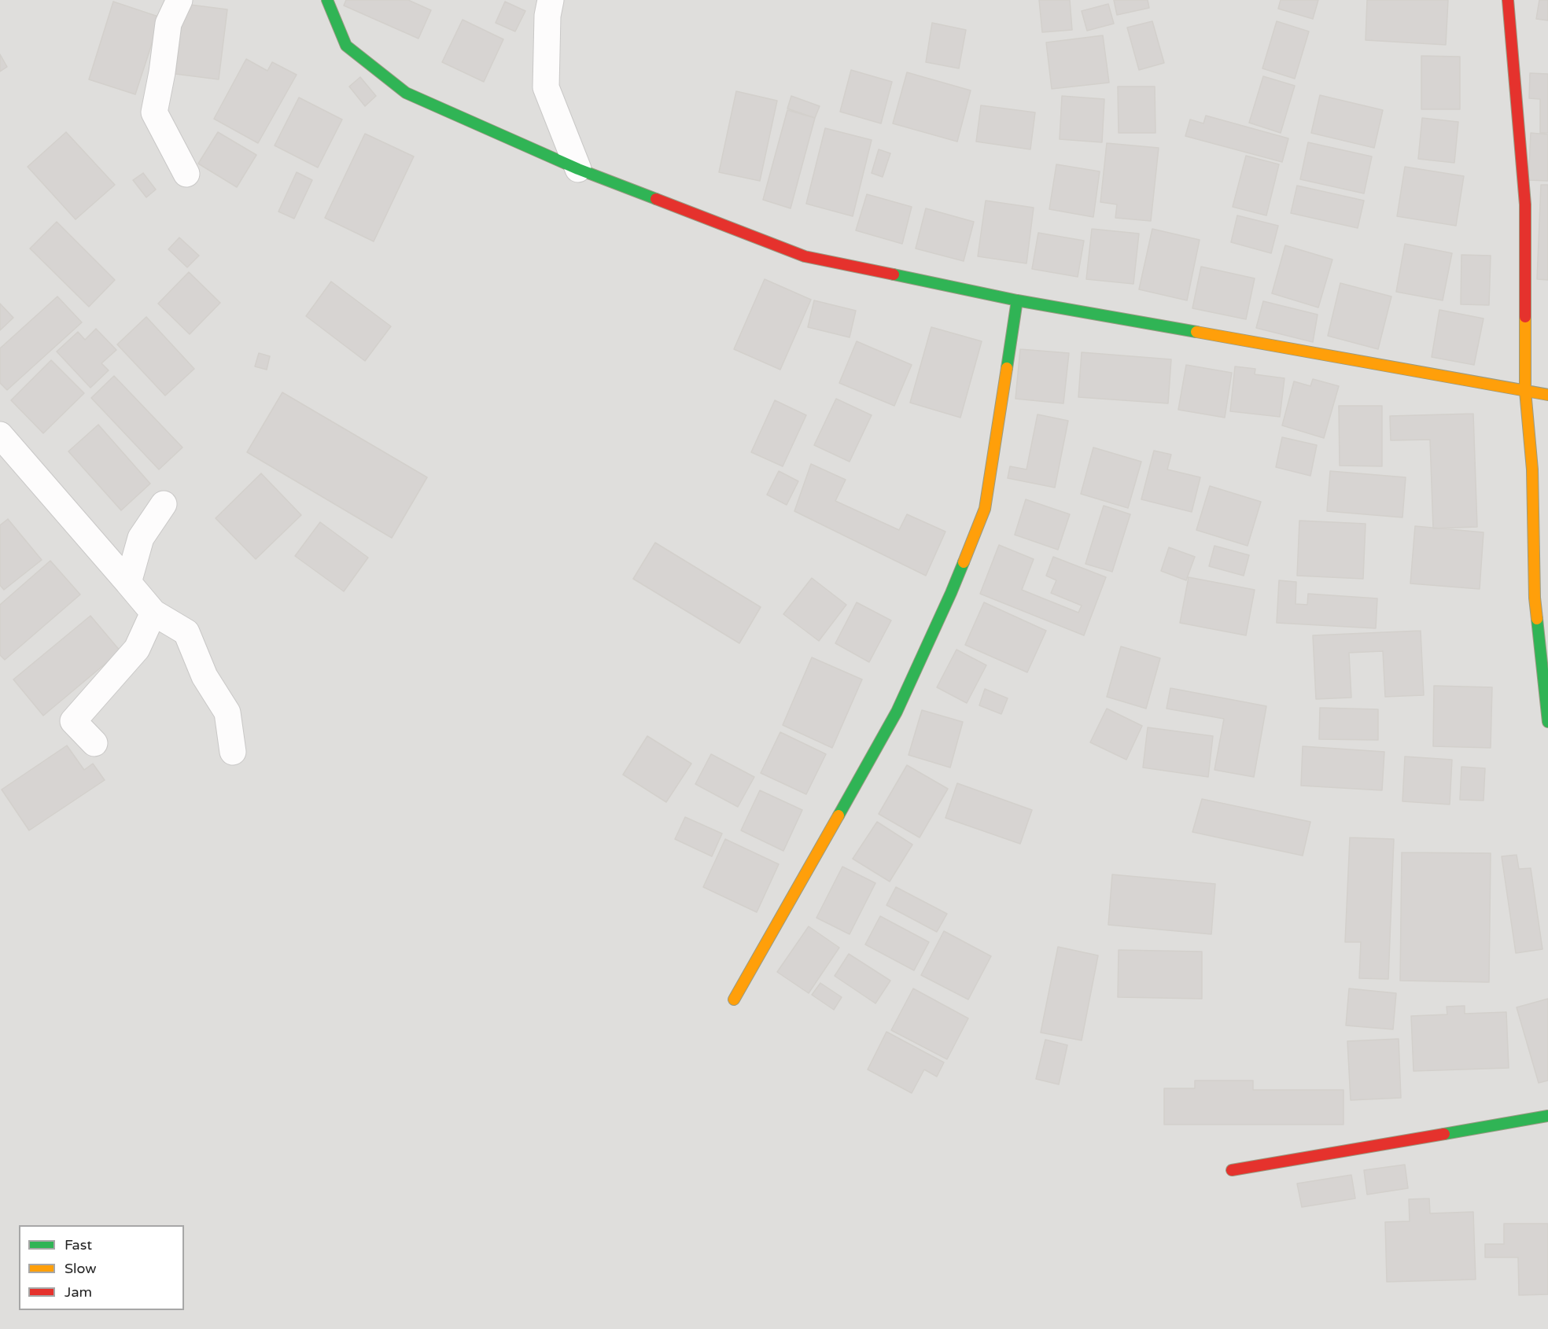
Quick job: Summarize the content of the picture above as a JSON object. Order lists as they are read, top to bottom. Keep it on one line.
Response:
{"legend":["Fast","Slow","Jam"]}
